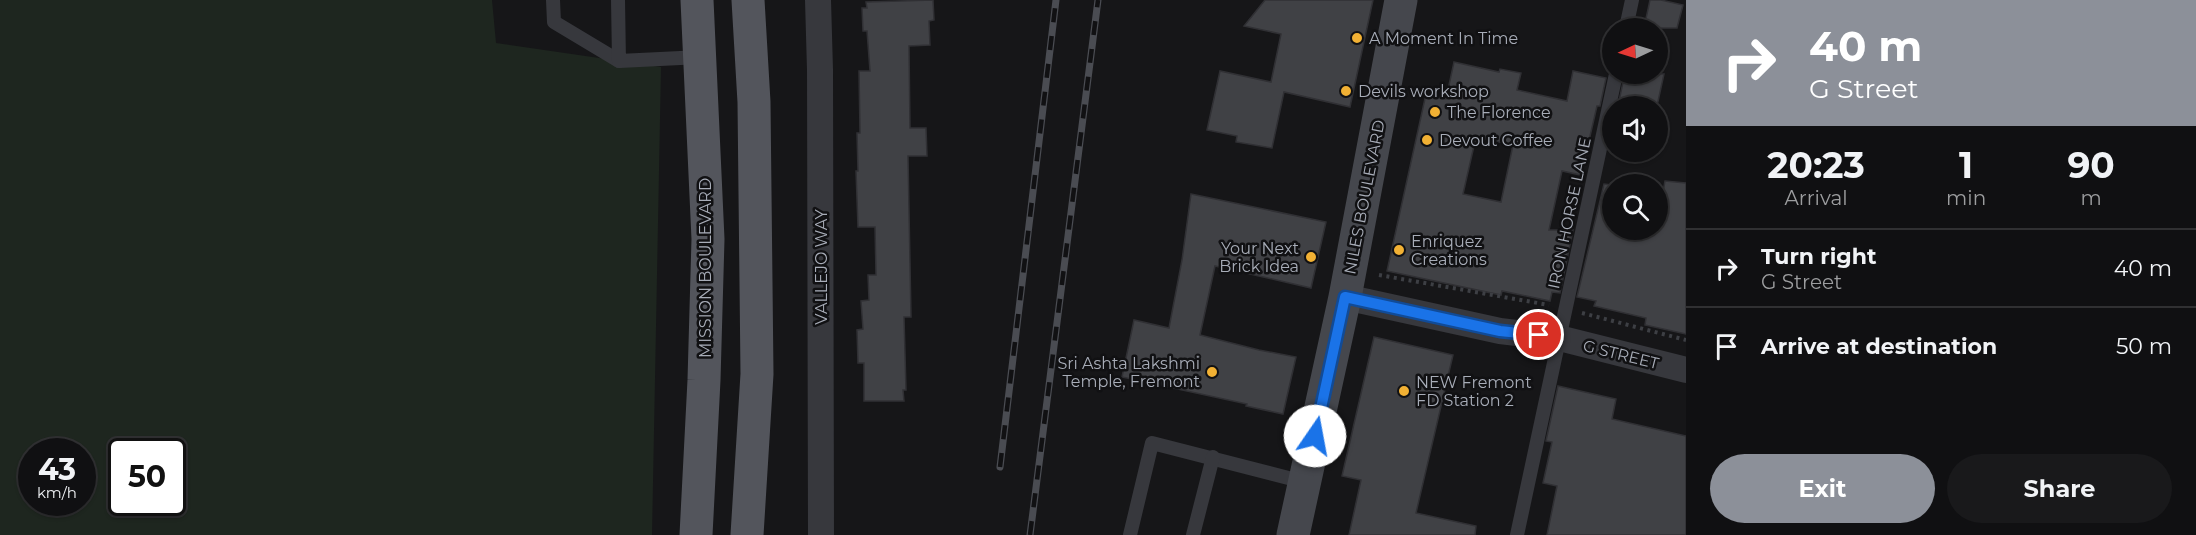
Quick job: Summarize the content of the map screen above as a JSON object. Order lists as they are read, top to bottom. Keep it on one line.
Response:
{"streets":{"main road":["NILES BOULEVARD","MISSION BOULEVARD"],"street":["VALLEJO WAY","G STREET"],"lane":["IRON HORSE LANE"]},"crossings":[["NILES BOULEVARD","G STREET"],["IRON HORSE LANE","G STREET"]],"places":["A Moment In Time","Devils workshop","The Florence","Devout Coffee","Enriquez Creations","Your Next Brick Idea","Sri Ashta Lakshmi Temple, Fremont","NEW Fremont FD Station 2"],"north":"left","page":{"turn":["40 m","G Street"],"eta":["20:23","Arrival","1","min","90","m"],"list":[{"name":"Turn right","note":"G Street","value":"40 m"},{"name":"Arrive at destination","value":"50 m"}],"speed":"43 km/h","limit":"50","buttons":["Exit","Share"]}}
